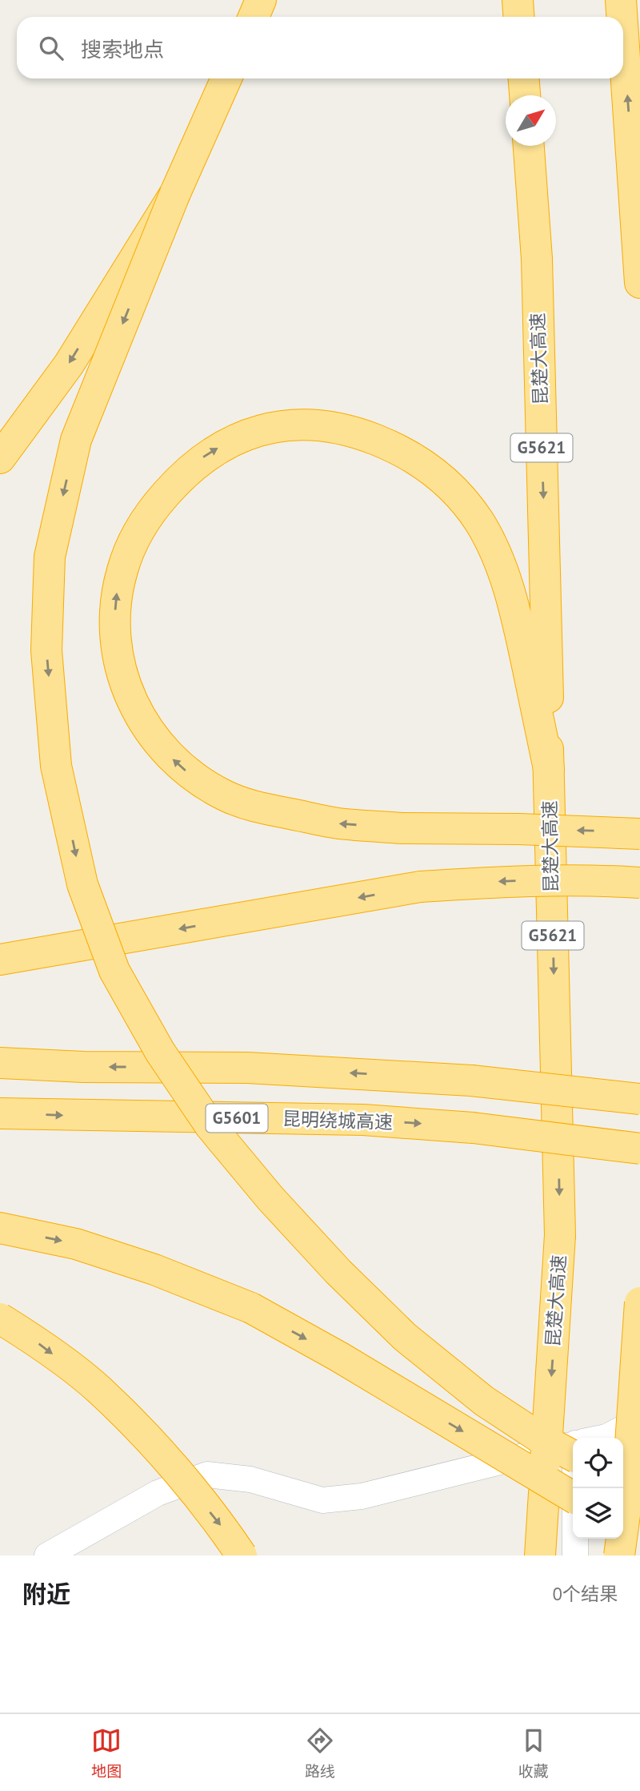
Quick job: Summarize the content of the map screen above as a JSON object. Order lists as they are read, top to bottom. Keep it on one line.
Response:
{"streets":{"highway":["昆楚大高速","G5621","G5601","昆明绕城高速"]},"one_way":["昆楚大高速"],"north":"top right","page":{"search":"搜索地点","heading":["附近","0个结果"],"nav":["地图","路线","收藏"]}}
